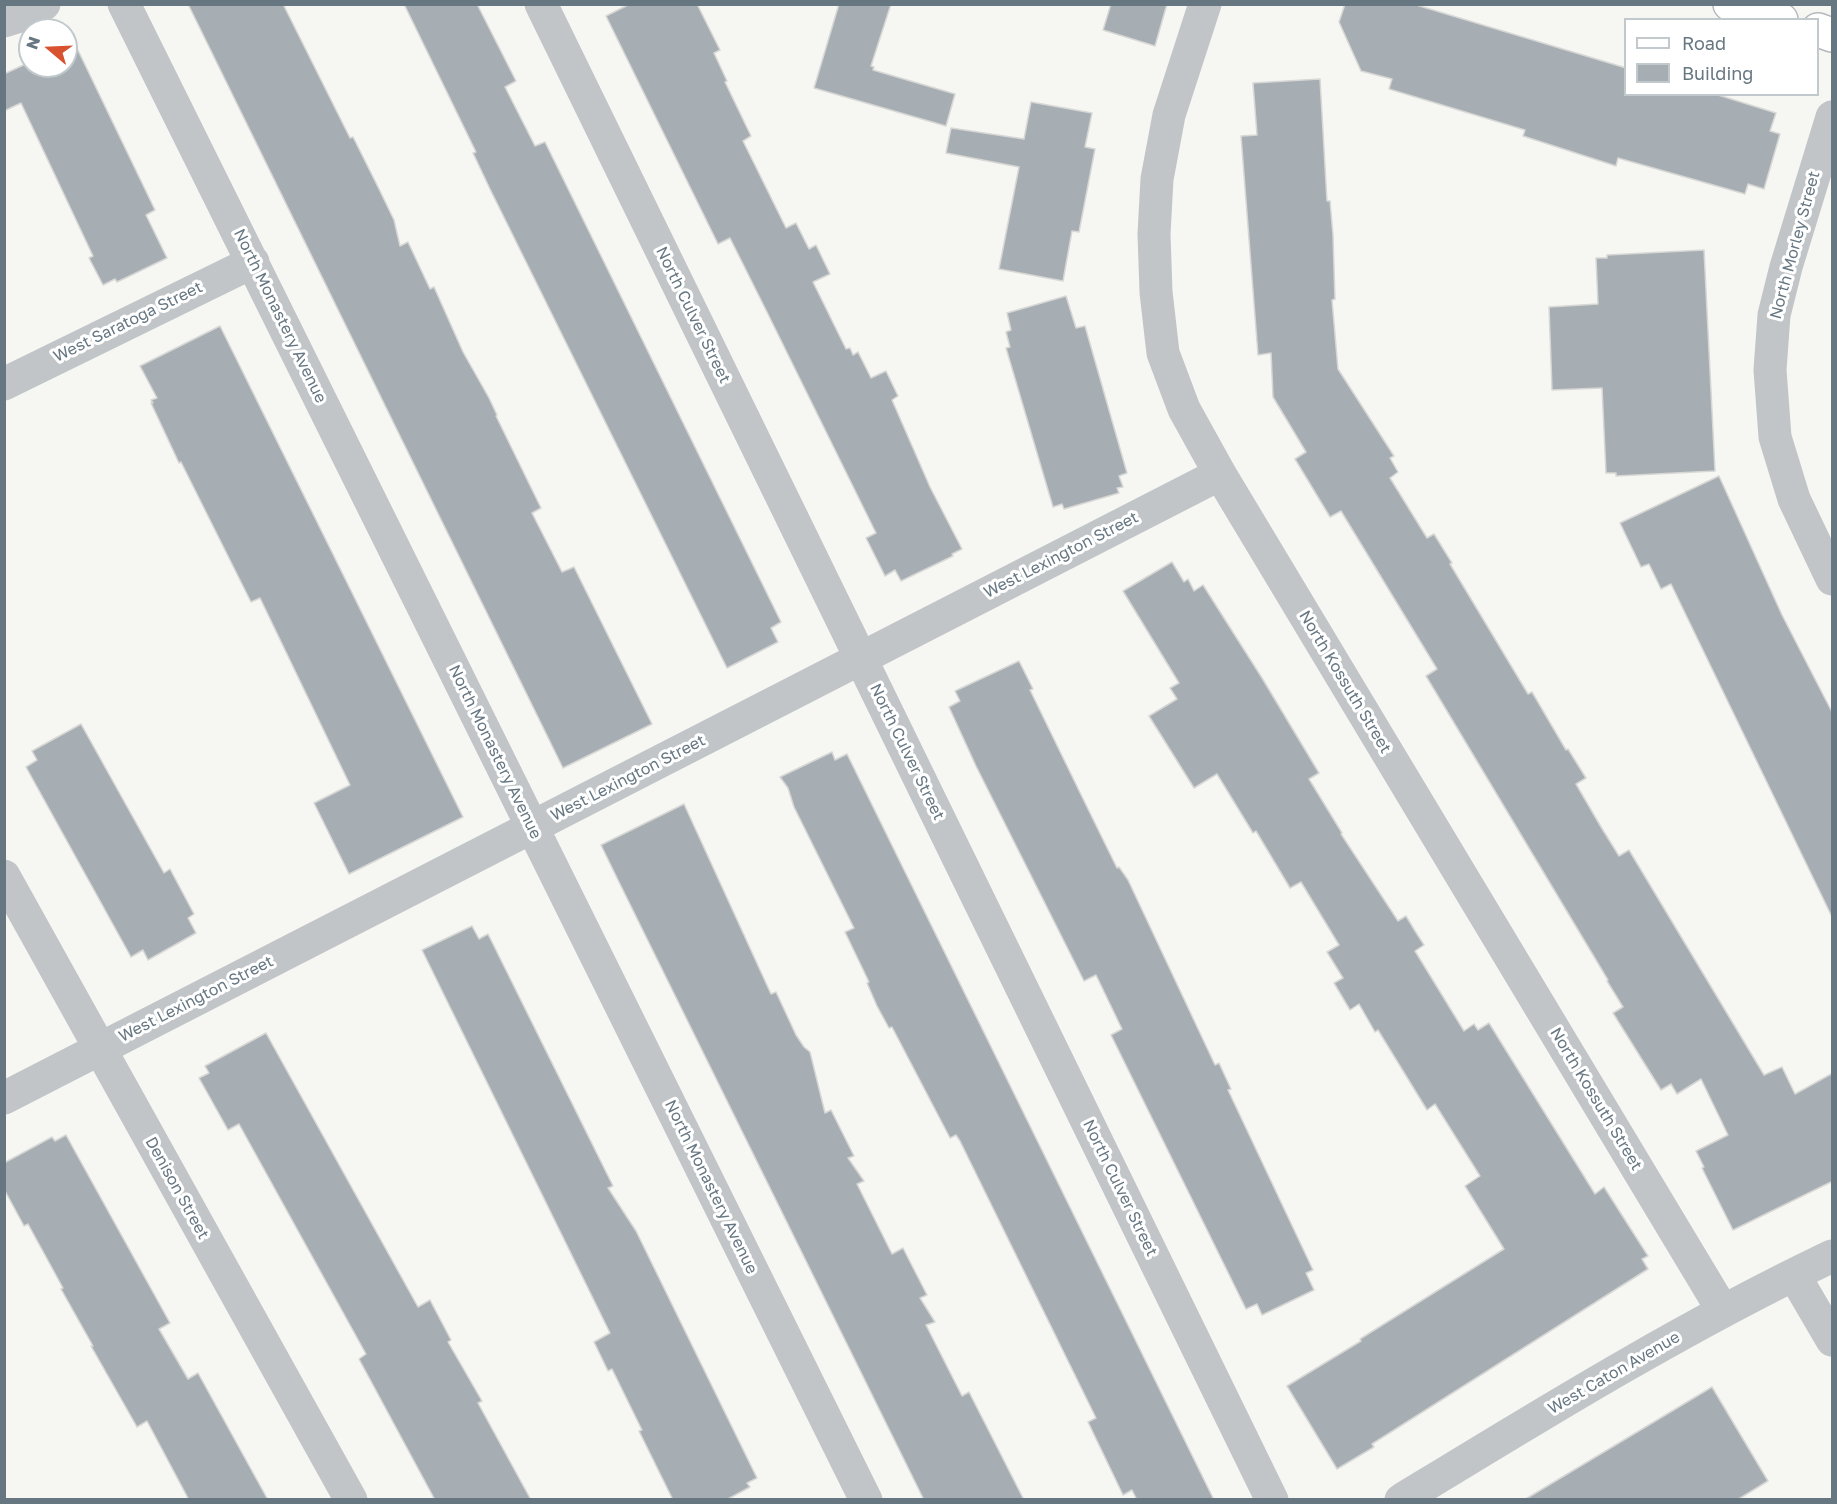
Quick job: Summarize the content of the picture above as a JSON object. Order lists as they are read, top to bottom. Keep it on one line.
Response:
{"streets":{"street":["North Morley Street","North Culver Street","North Monastery Avenue","West Saratoga Street","West Lexington Street","North Kossuth Street","Denison Street","West Caton Avenue"]},"crossings":[["North Culver Street","West Lexington Street"],["North Monastery Avenue","West Saratoga Street"],["North Monastery Avenue","West Lexington Street"],["West Lexington Street","North Kossuth Street"],["West Lexington Street","Denison Street"],["North Kossuth Street","West Caton Avenue"]],"legend":["Road","Building"],"north":"left"}
